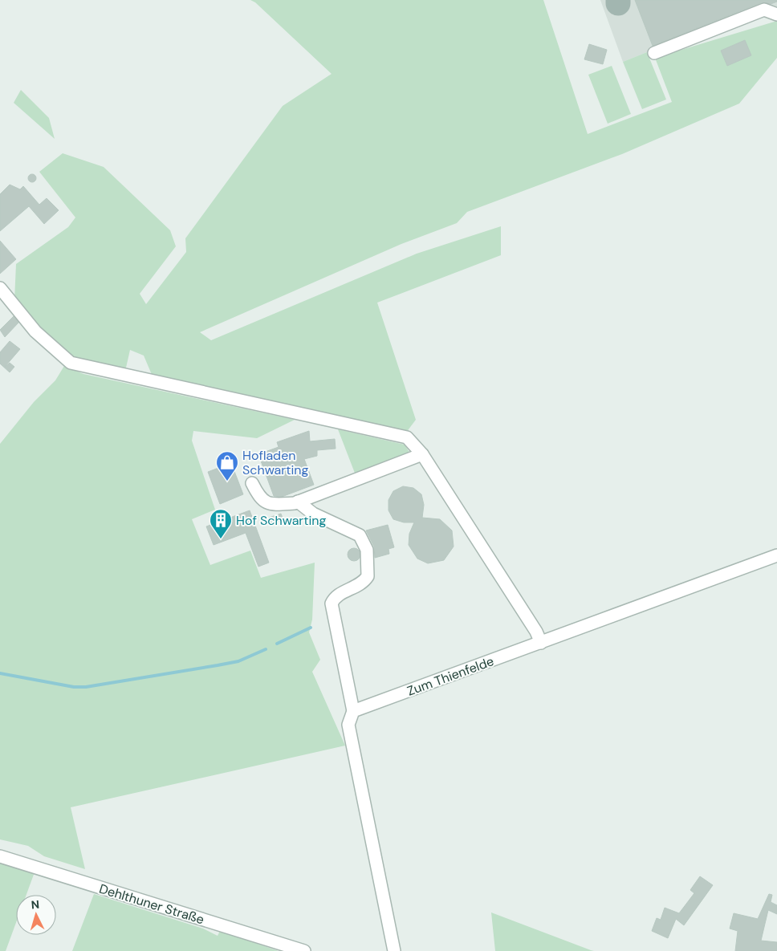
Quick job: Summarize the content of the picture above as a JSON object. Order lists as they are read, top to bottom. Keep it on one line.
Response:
{"streets":{"street":["Zum Thienfelde","Dehlthuner Straße"]},"places":{"shop":["Hofladen Schwarting"],"building":["Hof Schwarting"]},"north":"top"}
